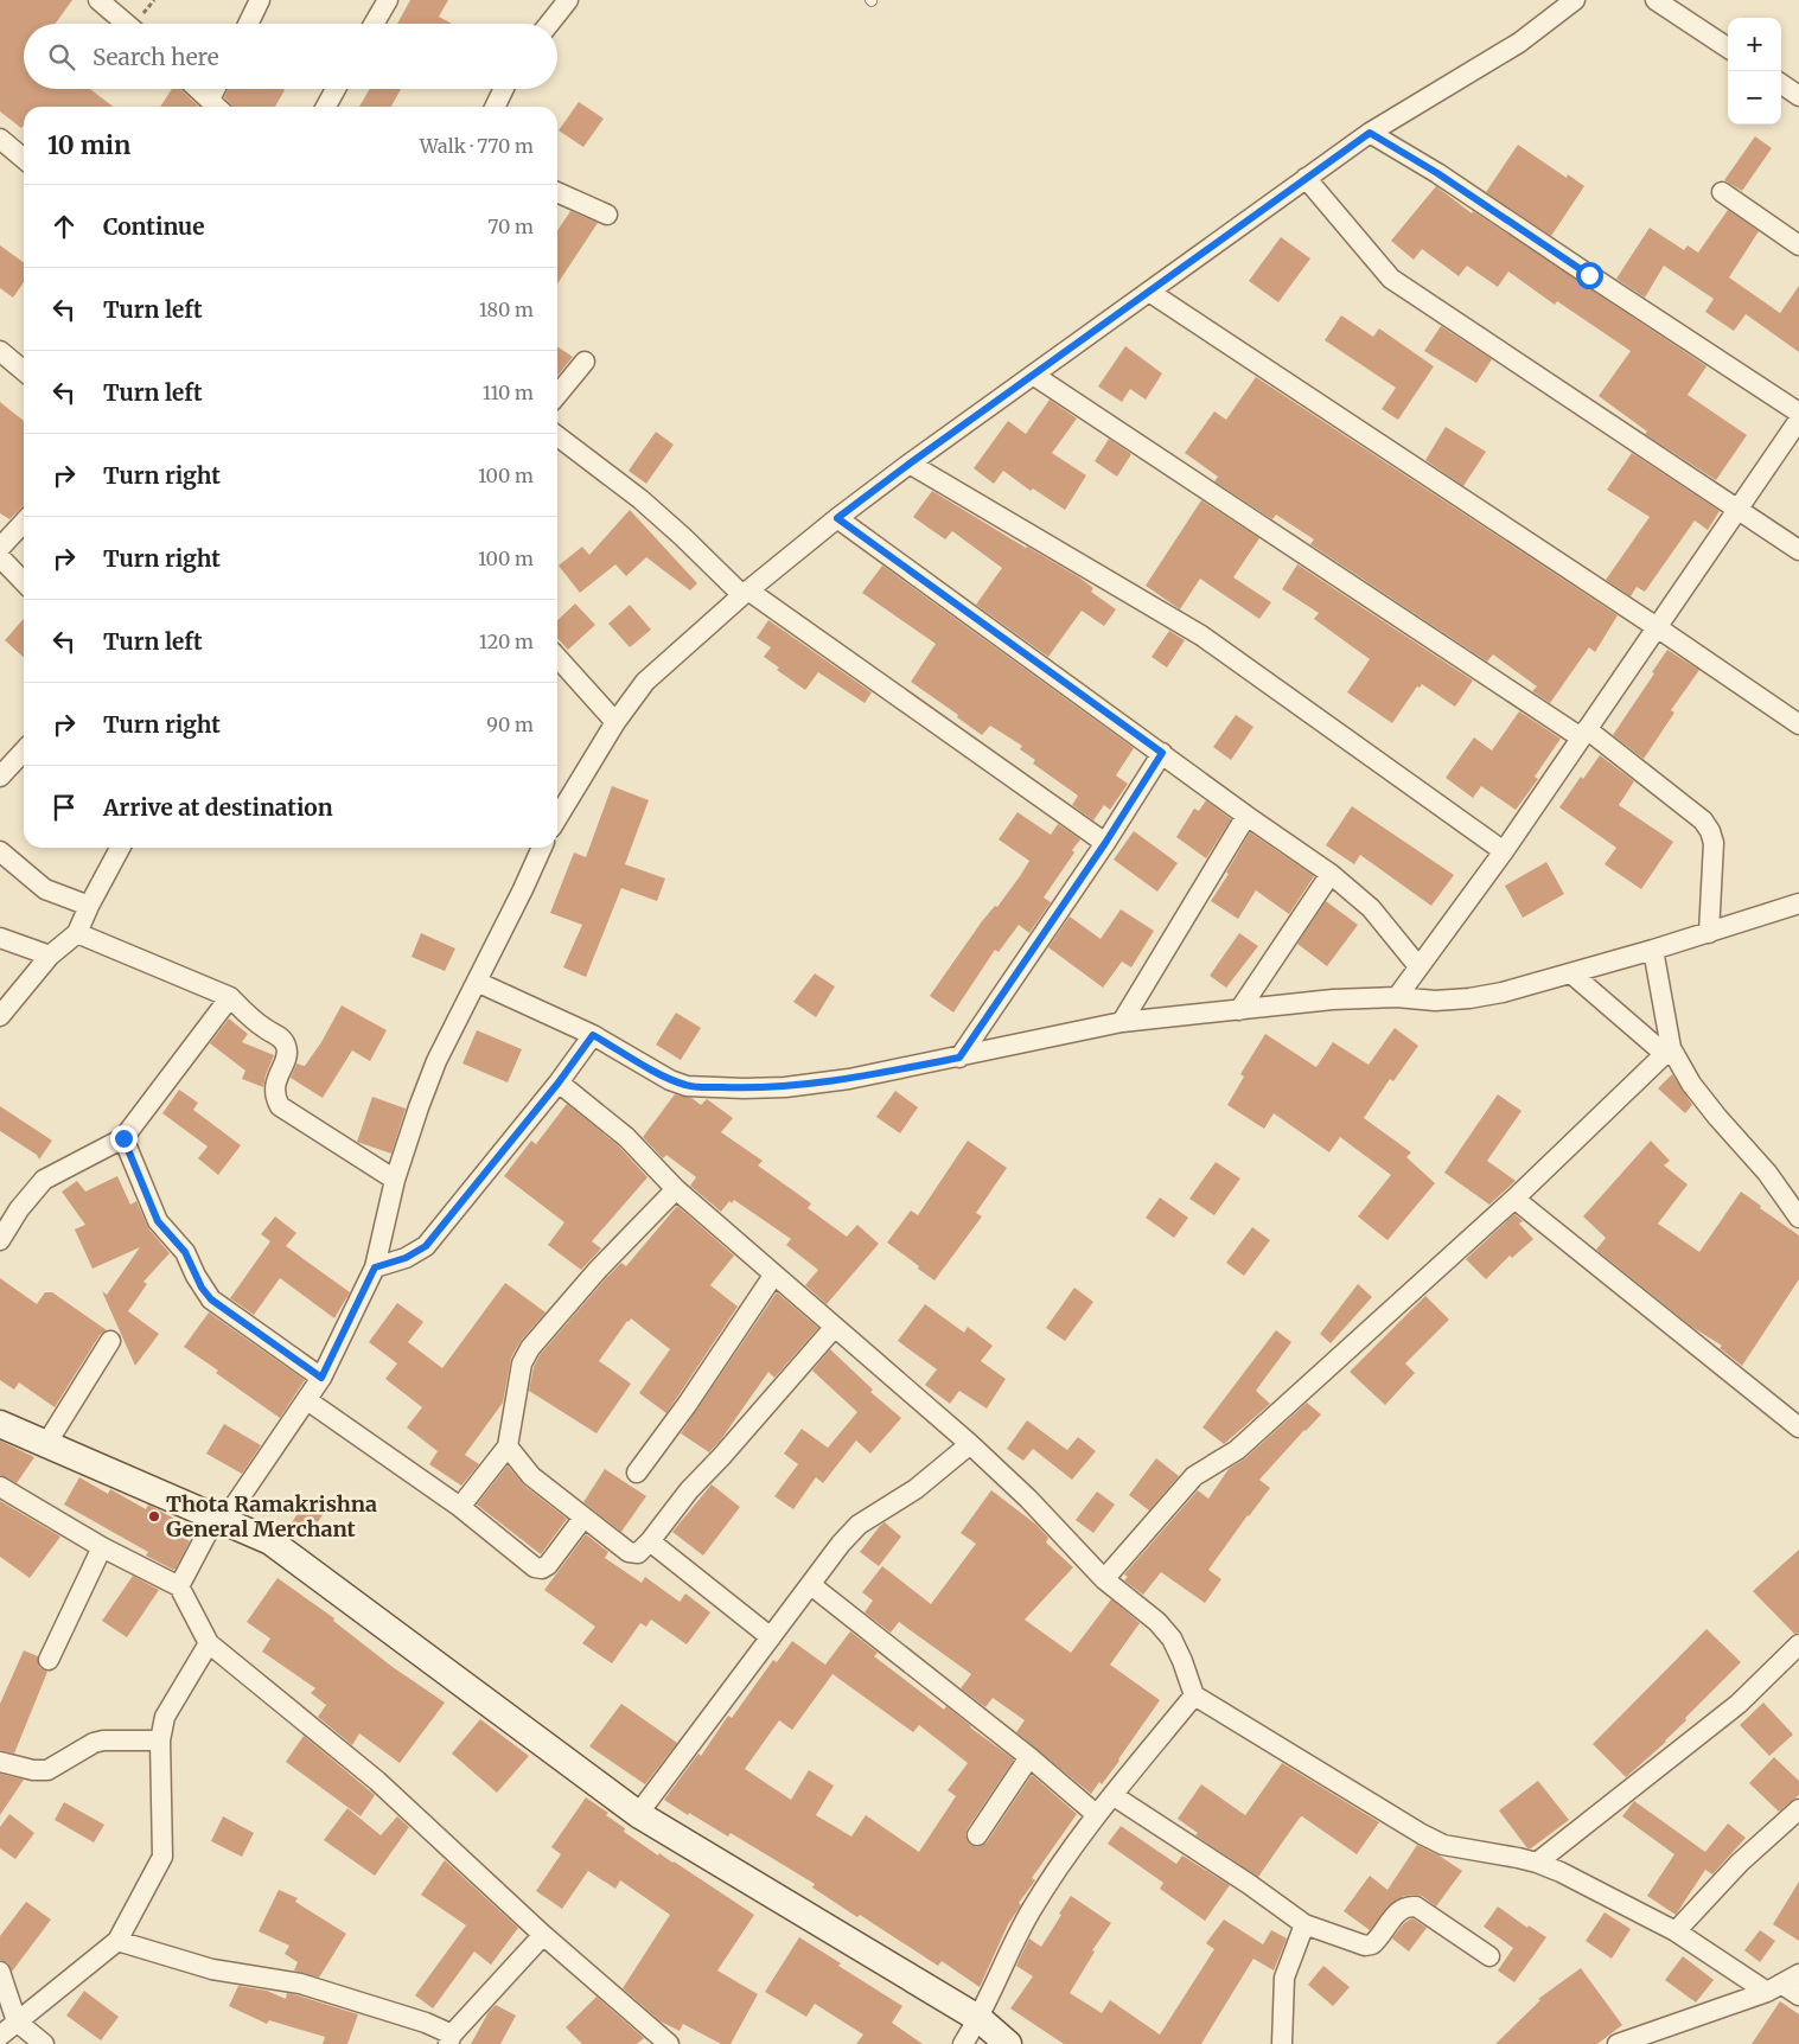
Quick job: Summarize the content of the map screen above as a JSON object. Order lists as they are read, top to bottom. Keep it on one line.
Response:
{"places":["Thota Ramakrishna General Merchant"],"page":{"map_buttons":["+","−"],"search":"Search here","heading":["10 min","Walk · 770 m"],"list":[["Continue","70 m"],["Turn left","180 m"],["Turn left","110 m"],["Turn right","100 m"],["Turn right","100 m"],["Turn left","120 m"],["Turn right","90 m"],"Arrive at destination"]}}
